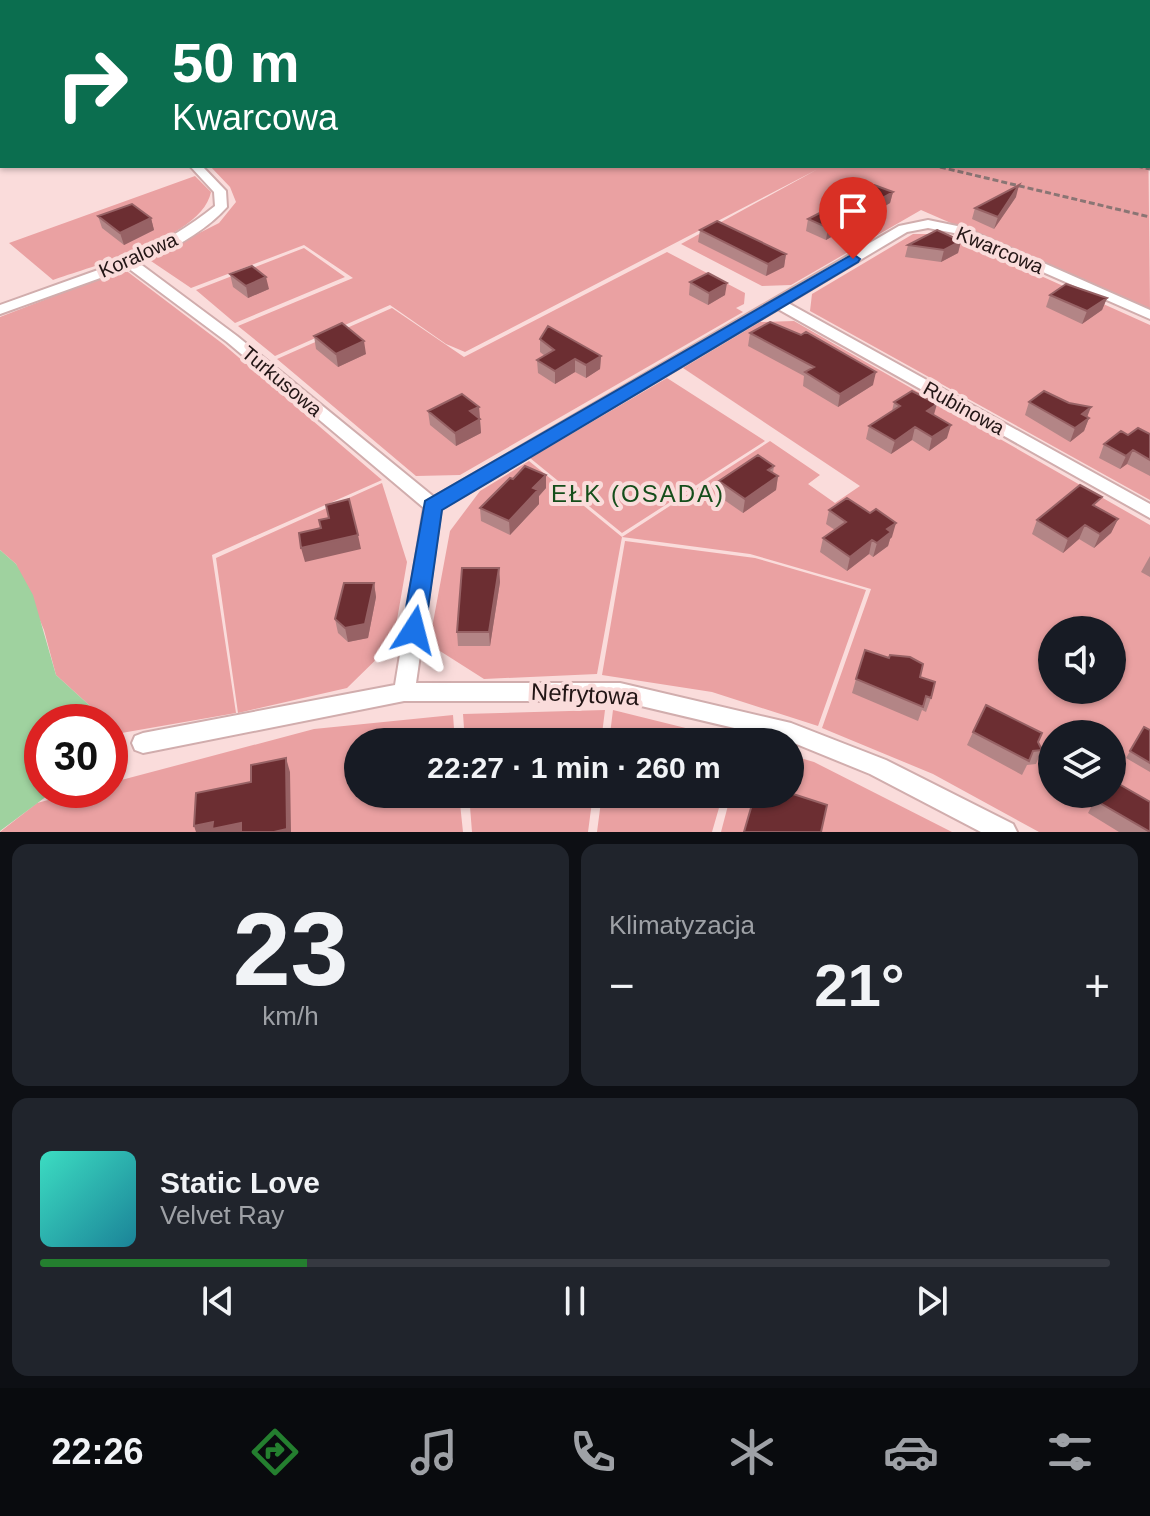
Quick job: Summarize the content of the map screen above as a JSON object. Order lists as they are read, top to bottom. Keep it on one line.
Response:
{"streets":{"street":["Kwarcowa","Koralowa","Turkusowa","Rubinowa","Nefrytowa"]},"crossings":[["Kwarcowa","Turkusowa"],["Kwarcowa","Rubinowa"],["Koralowa","Turkusowa"]],"districts":["EŁK (OSADA)"],"page":{"turn":["50 m","Kwarcowa"],"limit":"30","trip":"22:27 · 1 min · 260 m","tile":[["23","km/h"],"Klimatyzacja"],"heat":["−","21°","+"],"song":["Static Love","Velvet Ray"],"tabs":"22:26"}}
